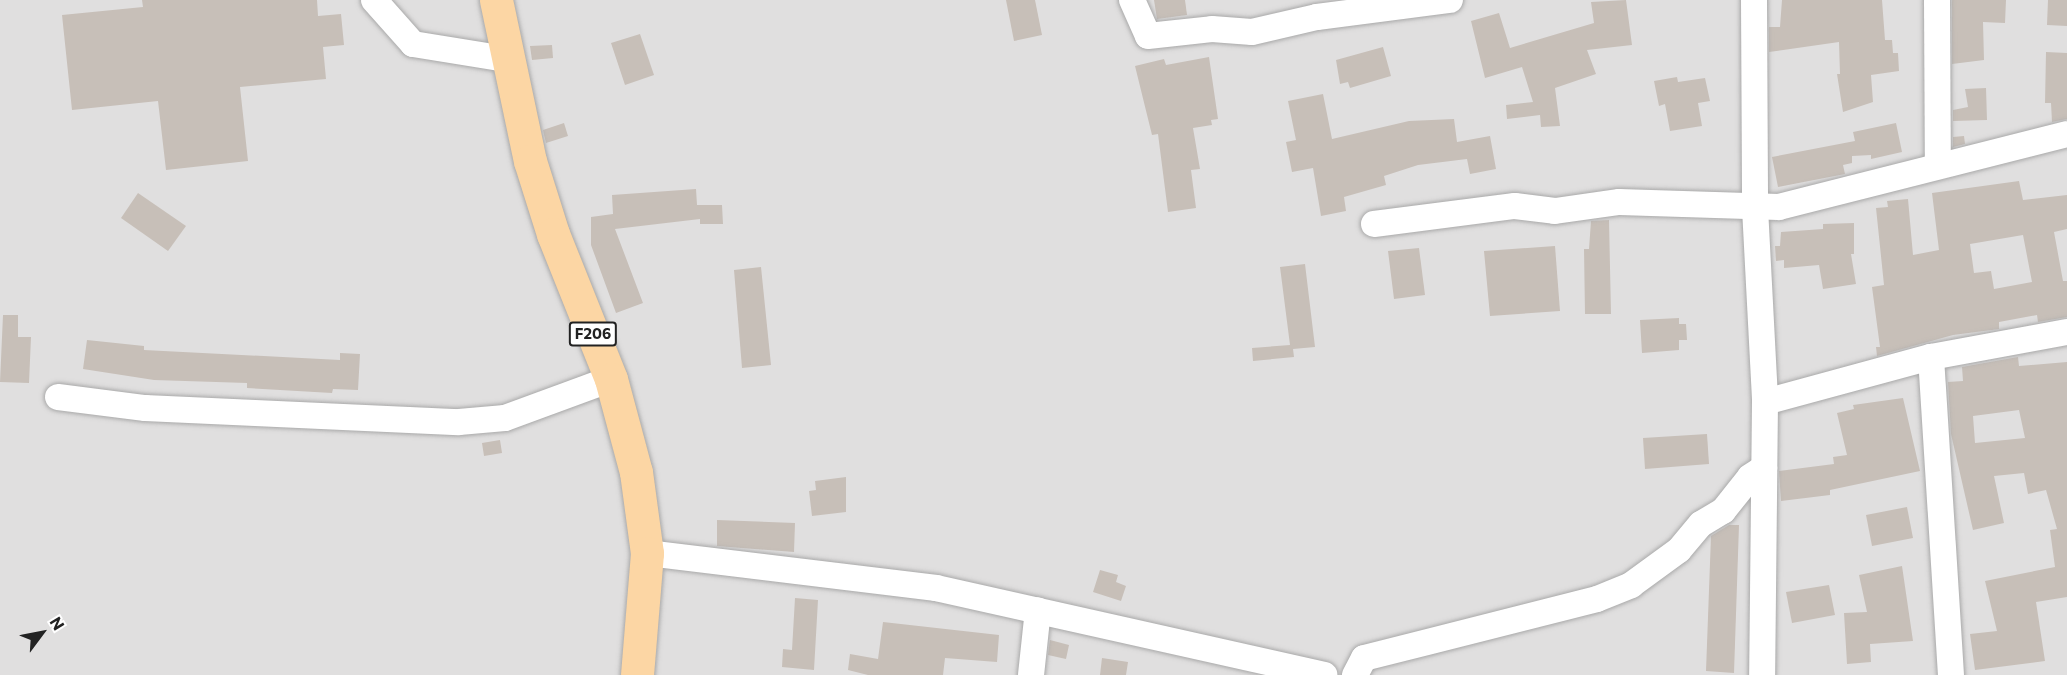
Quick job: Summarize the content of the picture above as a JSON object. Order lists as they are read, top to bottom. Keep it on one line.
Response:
{"streets":{"main road":["F206"]},"north":"top right"}
